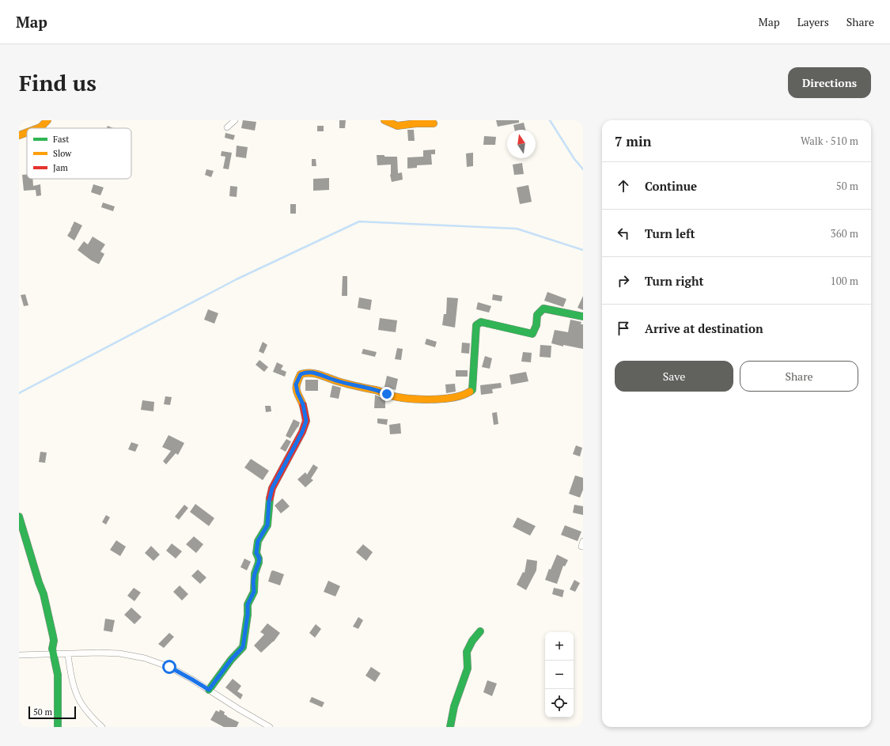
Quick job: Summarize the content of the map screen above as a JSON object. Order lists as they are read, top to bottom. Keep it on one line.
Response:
{"legend":["Fast","Slow","Jam"],"scale_bar":"50 m","north":"top","page":{"header":"Map","nav":["Map","Layers","Share"],"buttons":["Directions",["Save","Share"]],"title":"Find us","heading":["7 min","Walk · 510 m"],"list":[["Continue","50 m"],["Turn left","360 m"],["Turn right","100 m"],"Arrive at destination"],"map_buttons":["+","−"],"scale":"50 m"}}
